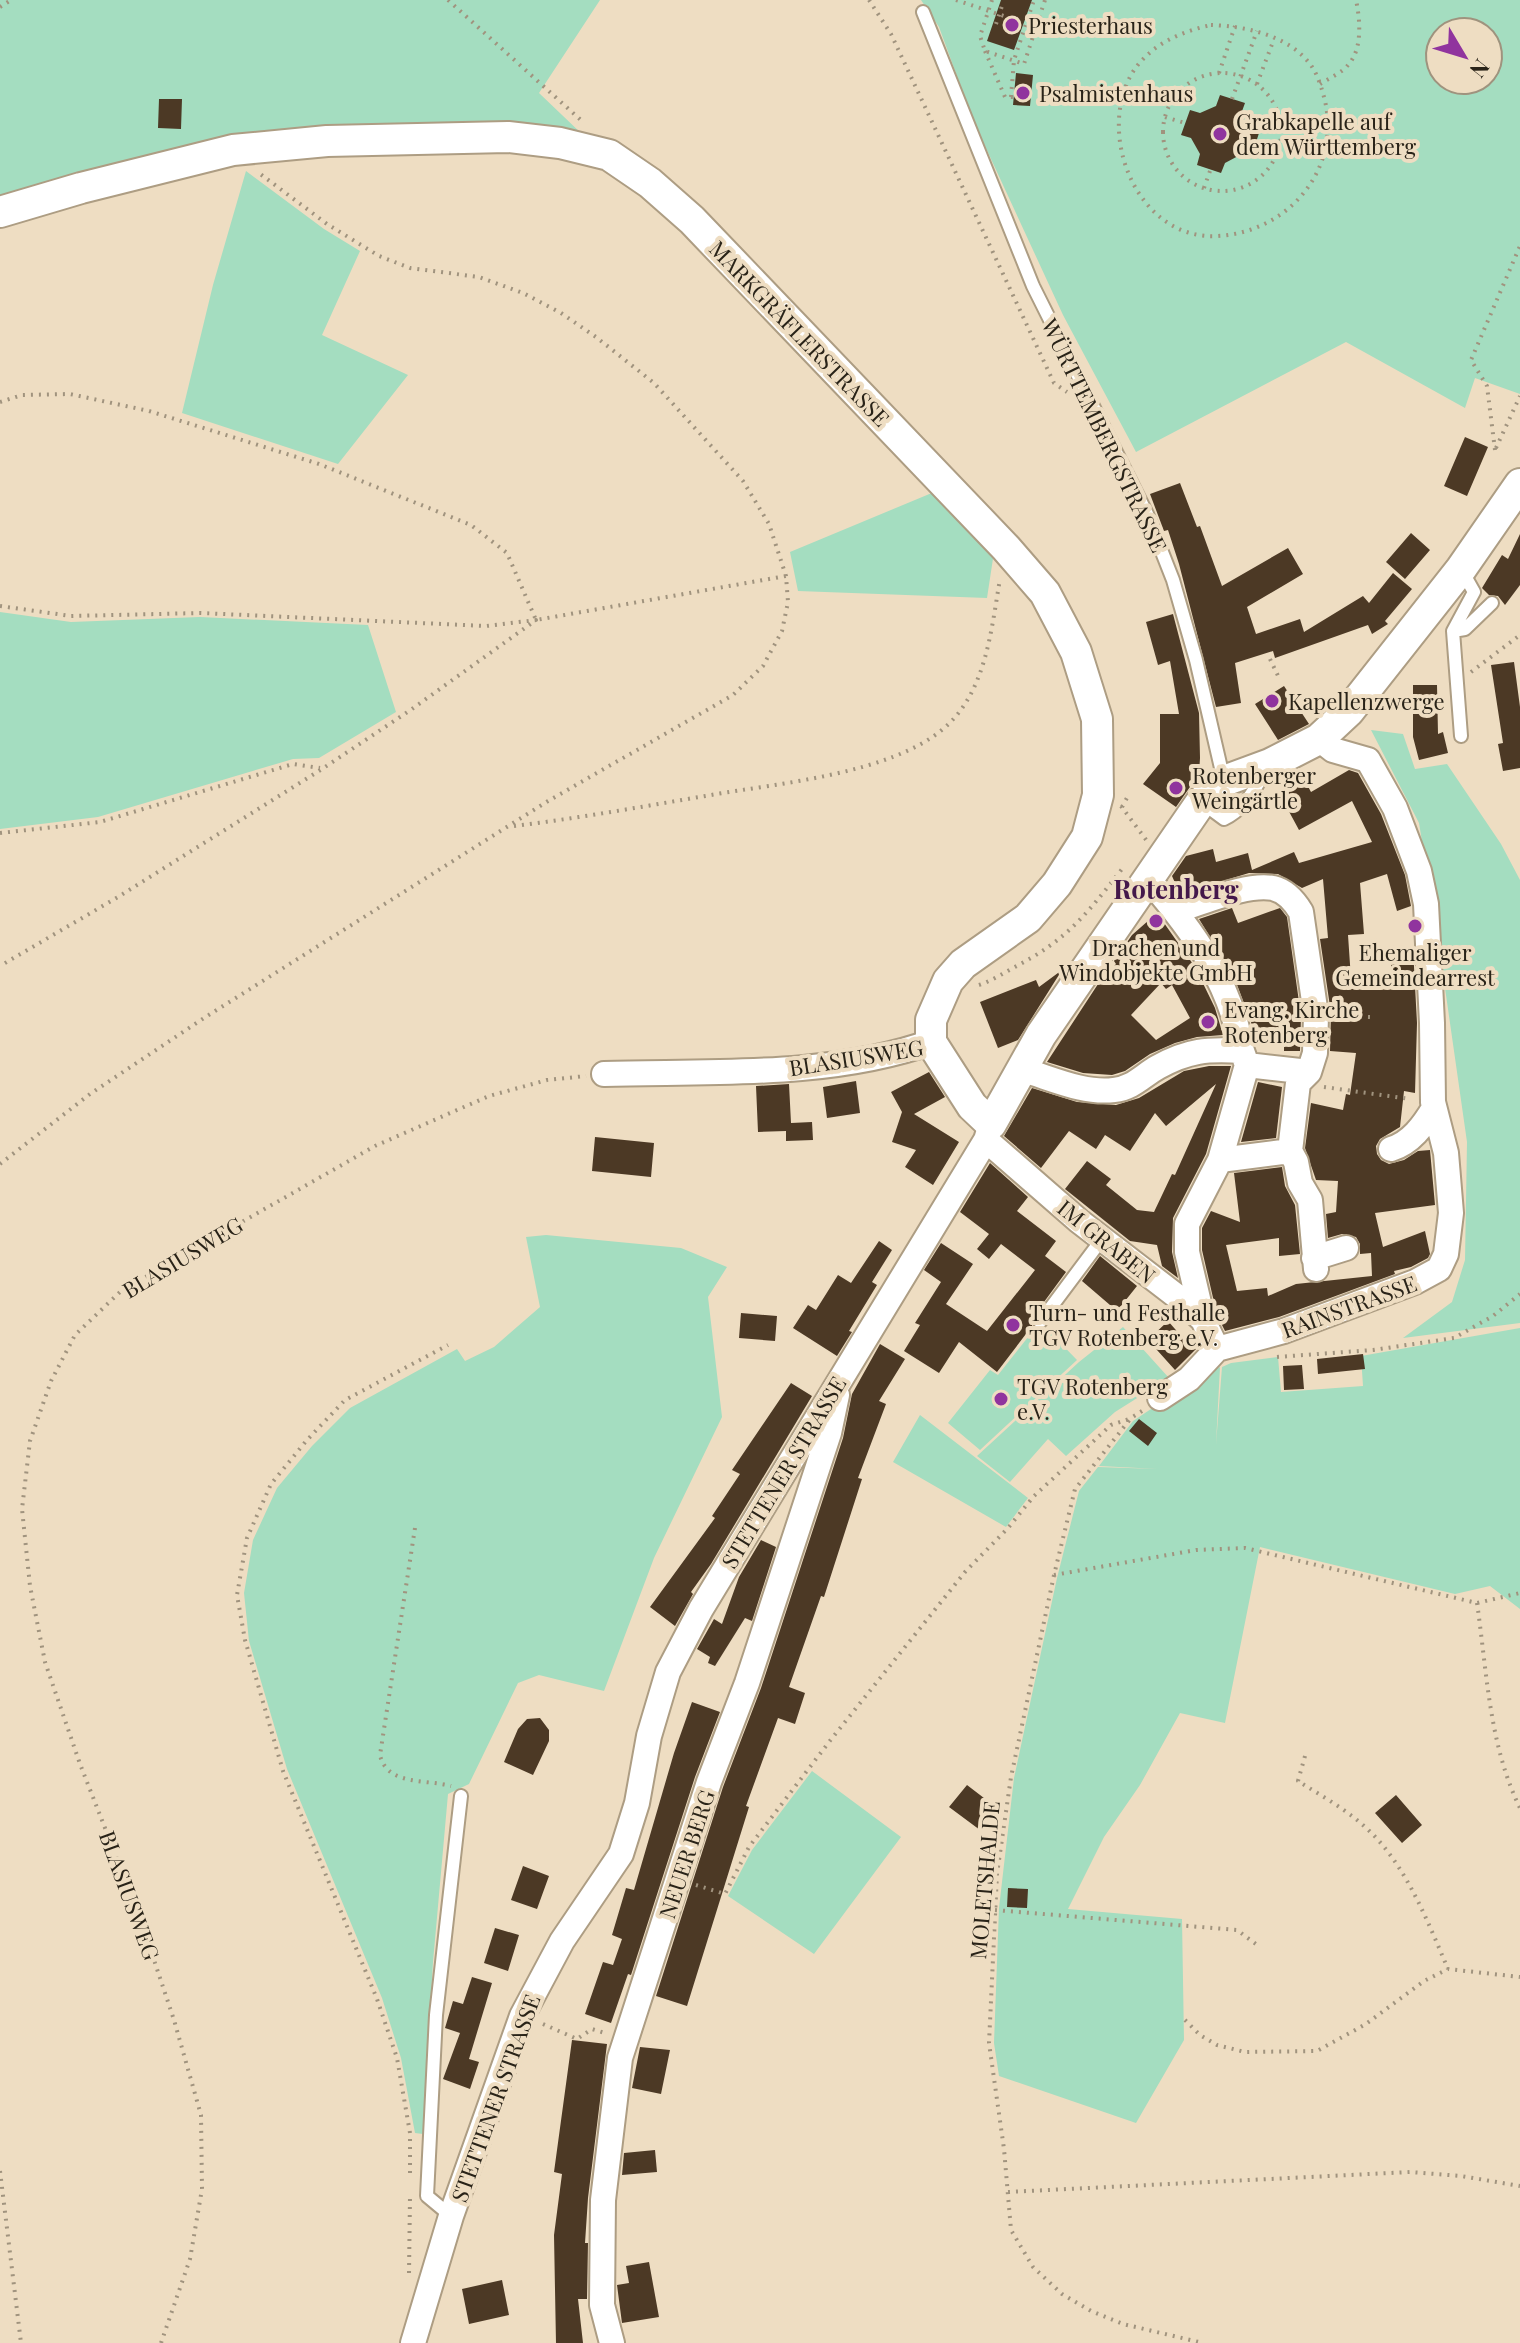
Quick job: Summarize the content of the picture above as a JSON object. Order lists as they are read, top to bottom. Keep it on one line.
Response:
{"streets":{"street":["MARKGRÄFLERSTRASSE","BLASIUSWEG","IM GRABEN","RAINSTRASSE","STETTENER STRASSE","NEUER BERG"],"lane":["WÜRTTEMBERGSTRASSE"],"path":["MOLETSHALDE"]},"crossings":[["MARKGRÄFLERSTRASSE","BLASIUSWEG"],["WÜRTTEMBERGSTRASSE","STETTENER STRASSE"],["BLASIUSWEG","IM GRABEN"],["BLASIUSWEG","STETTENER STRASSE"],["IM GRABEN","RAINSTRASSE"],["IM GRABEN","STETTENER STRASSE"],["STETTENER STRASSE","NEUER BERG"]],"districts":["Rotenberg"],"places":["Priesterhaus","Psalmistenhaus","Grabkapelle auf dem Württemberg","Kapellenzwerge","Rotenberger Weingärtle","Drachen und Windobjekte GmbH","Ehemaliger Gemeindearrest","Evang. Kirche Rotenberg","Turn- und Festhalle TGV Rotenberg e.V.","TGV Rotenberg e.V."],"north":"bottom right"}
